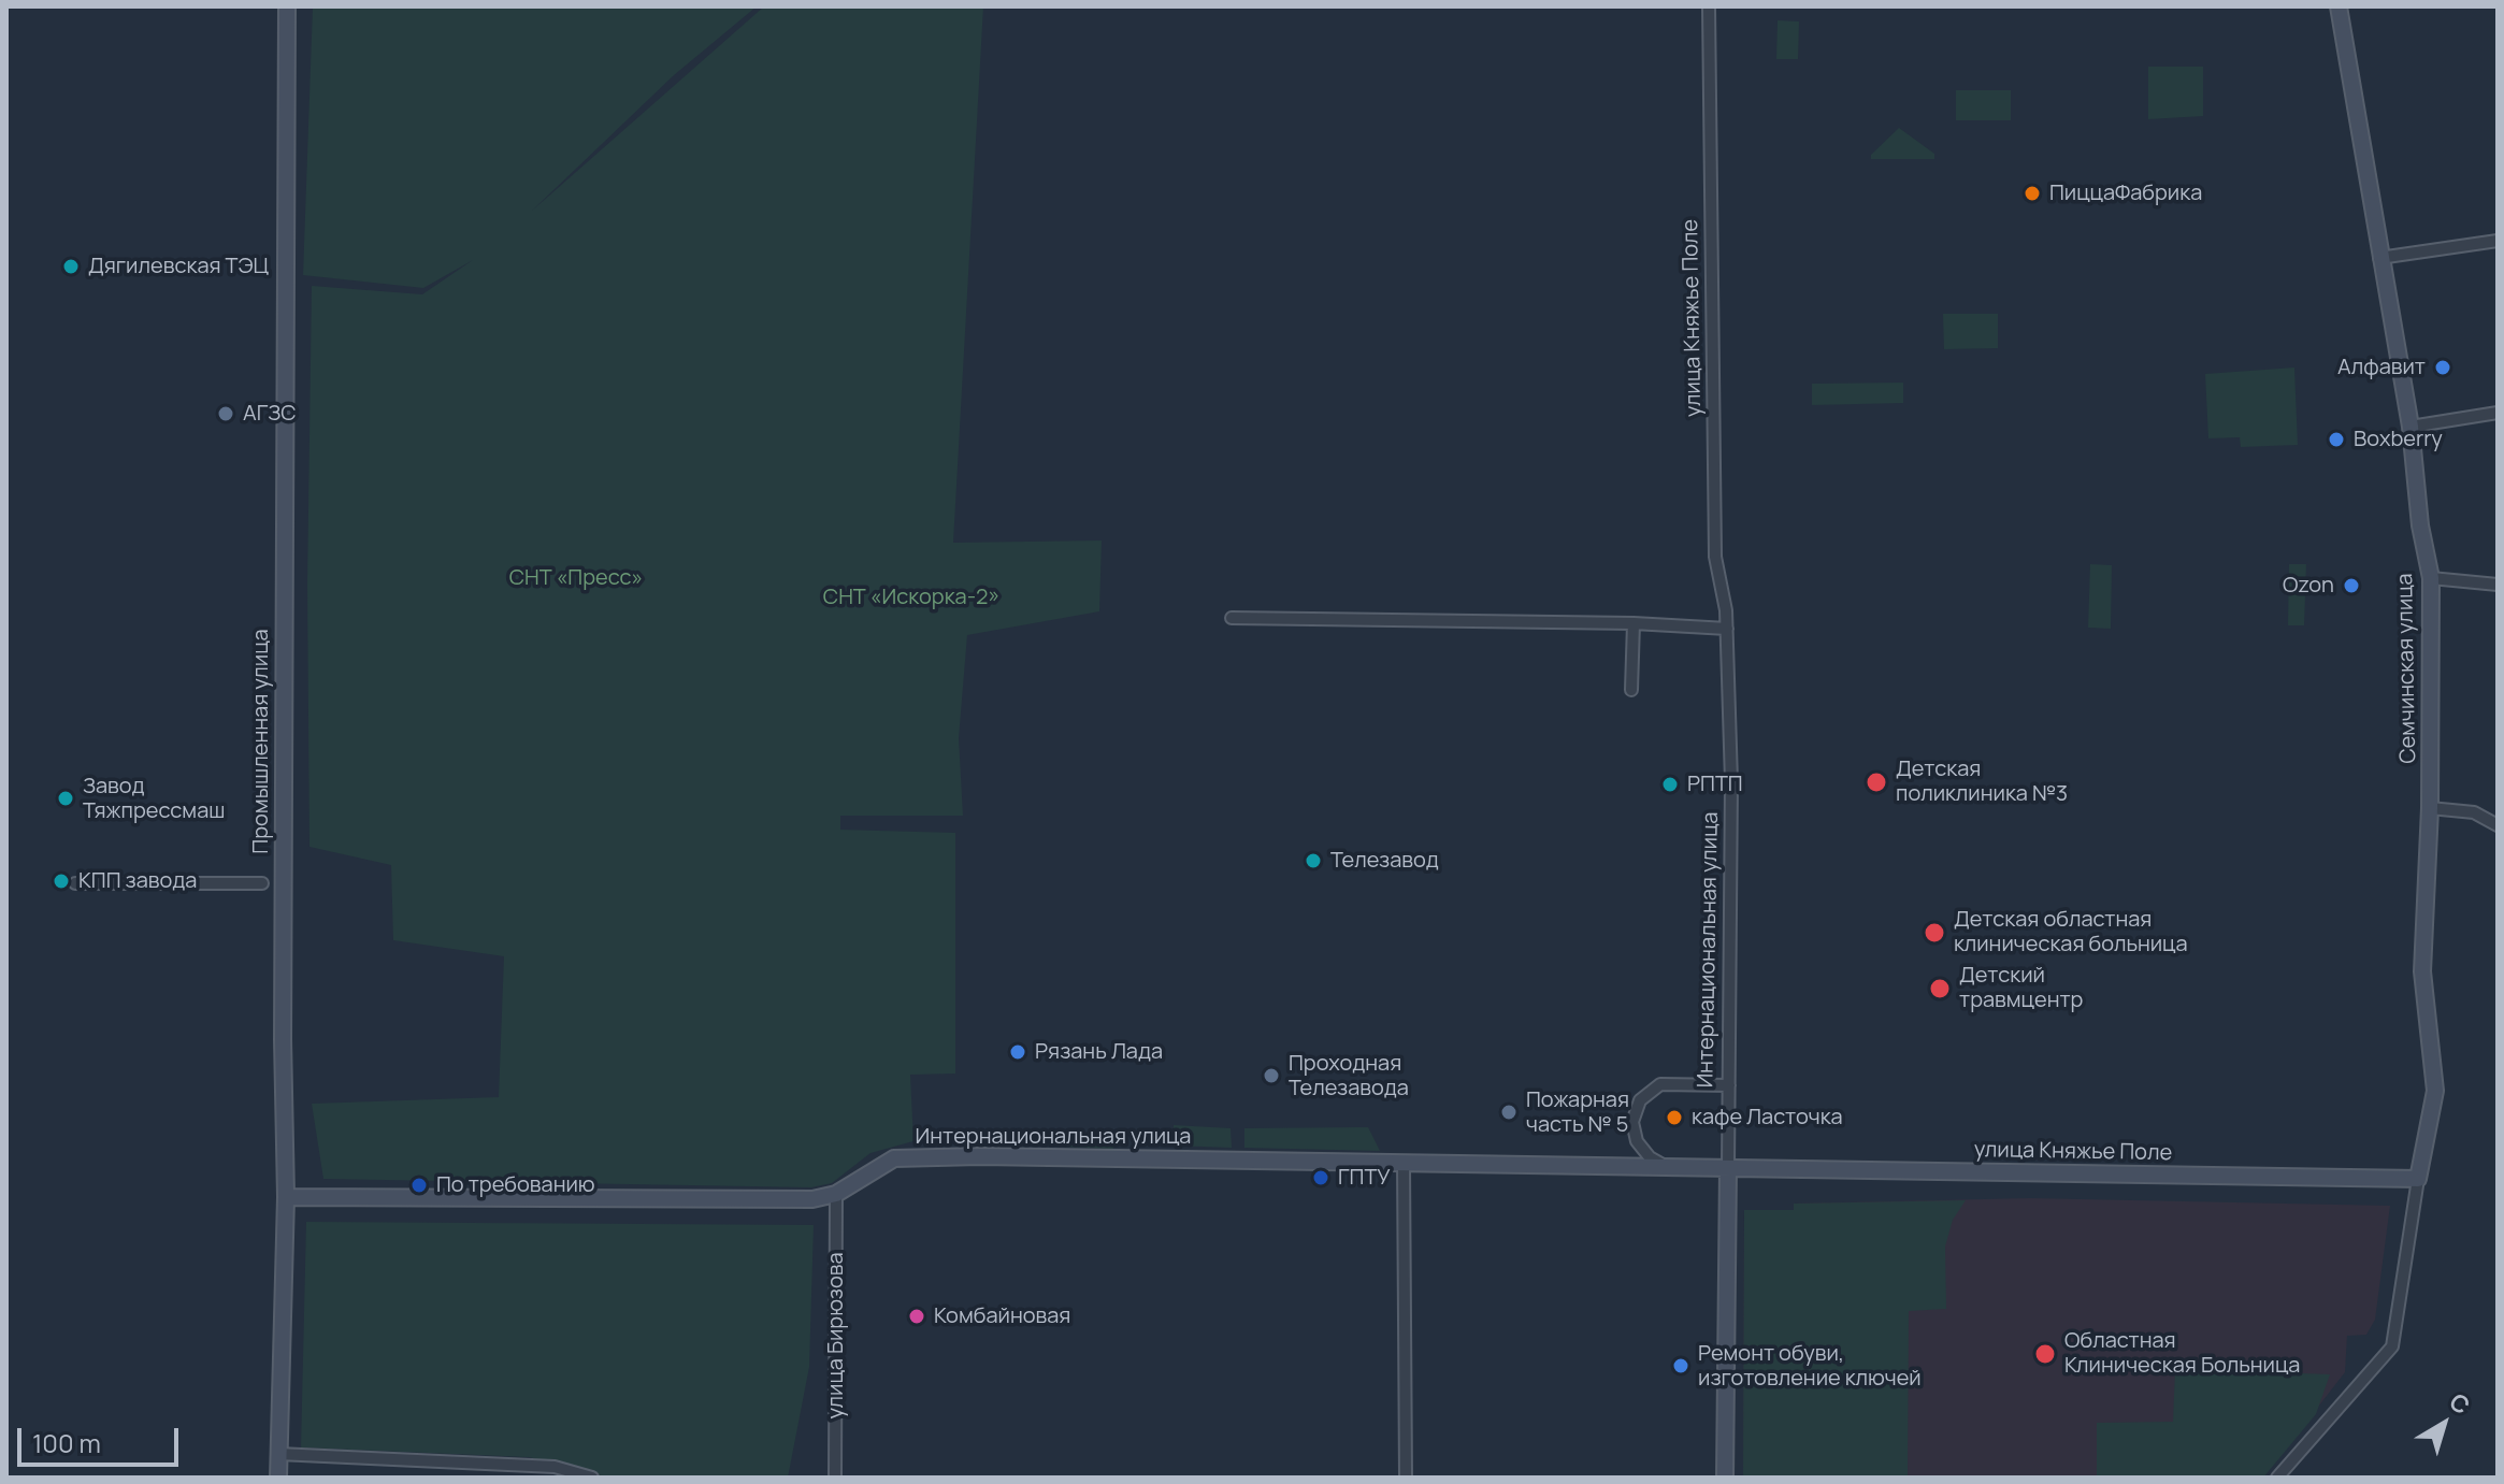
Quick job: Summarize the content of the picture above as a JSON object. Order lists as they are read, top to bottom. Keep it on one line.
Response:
{"streets":{"street":["улица Княжье Поле","Семчинская улица","Промышленная улица","Интернациональная улица","улица Бирюзова"]},"crossings":[["улица Княжье Поле","Семчинская улица"],["улица Княжье Поле","Интернациональная улица"],["Промышленная улица","Интернациональная улица"],["Интернациональная улица","улица Бирюзова"]],"parks":["СНТ «Пресс»","СНТ «Искорка-2»"],"places":["ПиццаФабрика","Дягилевская ТЭЦ","Алфавит","АГЗС","Boxberry","Ozon","Детская поликлиника №3","РПТП","Завод Тяжпрессмаш","Телезавод","КПП завода","Детская областная клиническая больница","Детский травмцентр","Рязань Лада","Проходная Телезавода","Пожарная часть № 5","кафе Ласточка","ГПТУ","По требованию","Комбайновая","Областная Клиническая Больница","Ремонт обуви, изготовление ключей"],"scale_bar":"100 m","north":"top right"}
